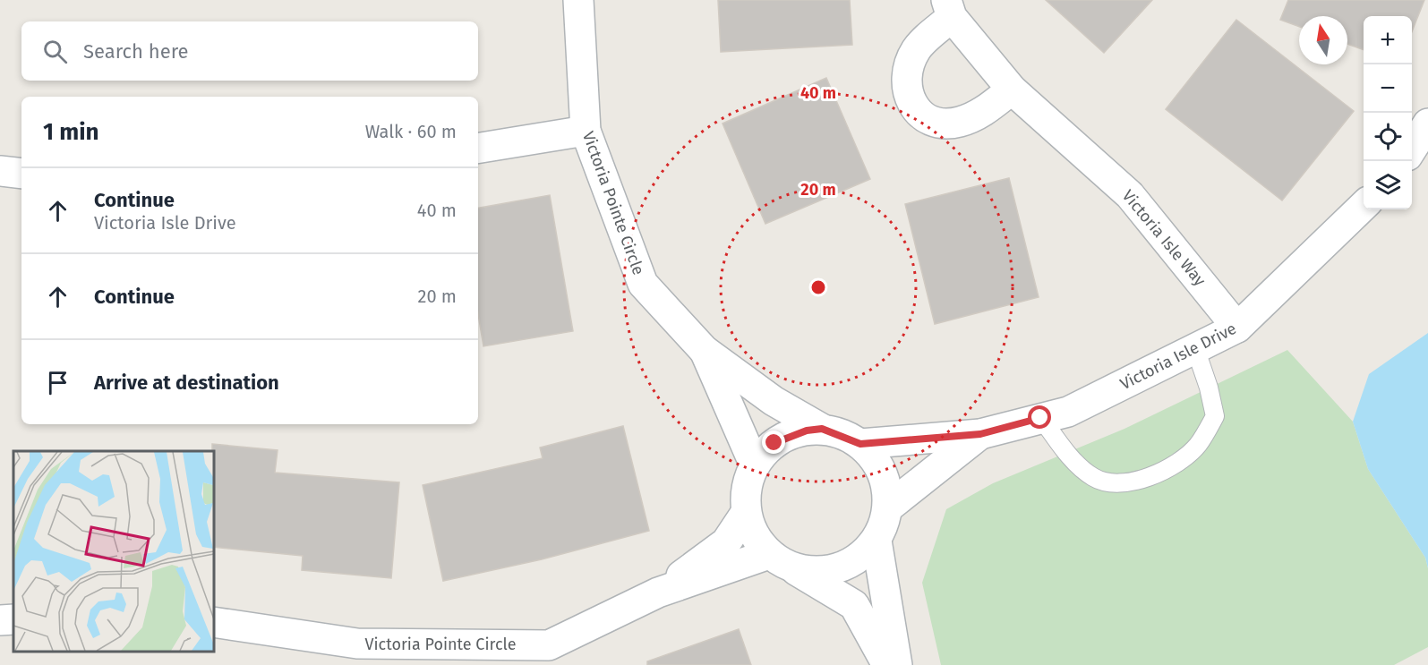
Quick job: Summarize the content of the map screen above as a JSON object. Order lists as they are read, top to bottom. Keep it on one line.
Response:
{"streets":{"street":["Victoria Pointe Circle","Victoria Isle Way","Victoria Isle Drive"]},"crossings":[["Victoria Pointe Circle","Victoria Isle Drive"],["Victoria Isle Way","Victoria Isle Drive"]],"north":"top","page":{"map_buttons":["+","−"],"search":"Search here","heading":["1 min","Walk · 60 m"],"list":[["Continue","Victoria Isle Drive","40 m"],["Continue","20 m"],"Arrive at destination"]},"rings":["40 m","20 m"]}
